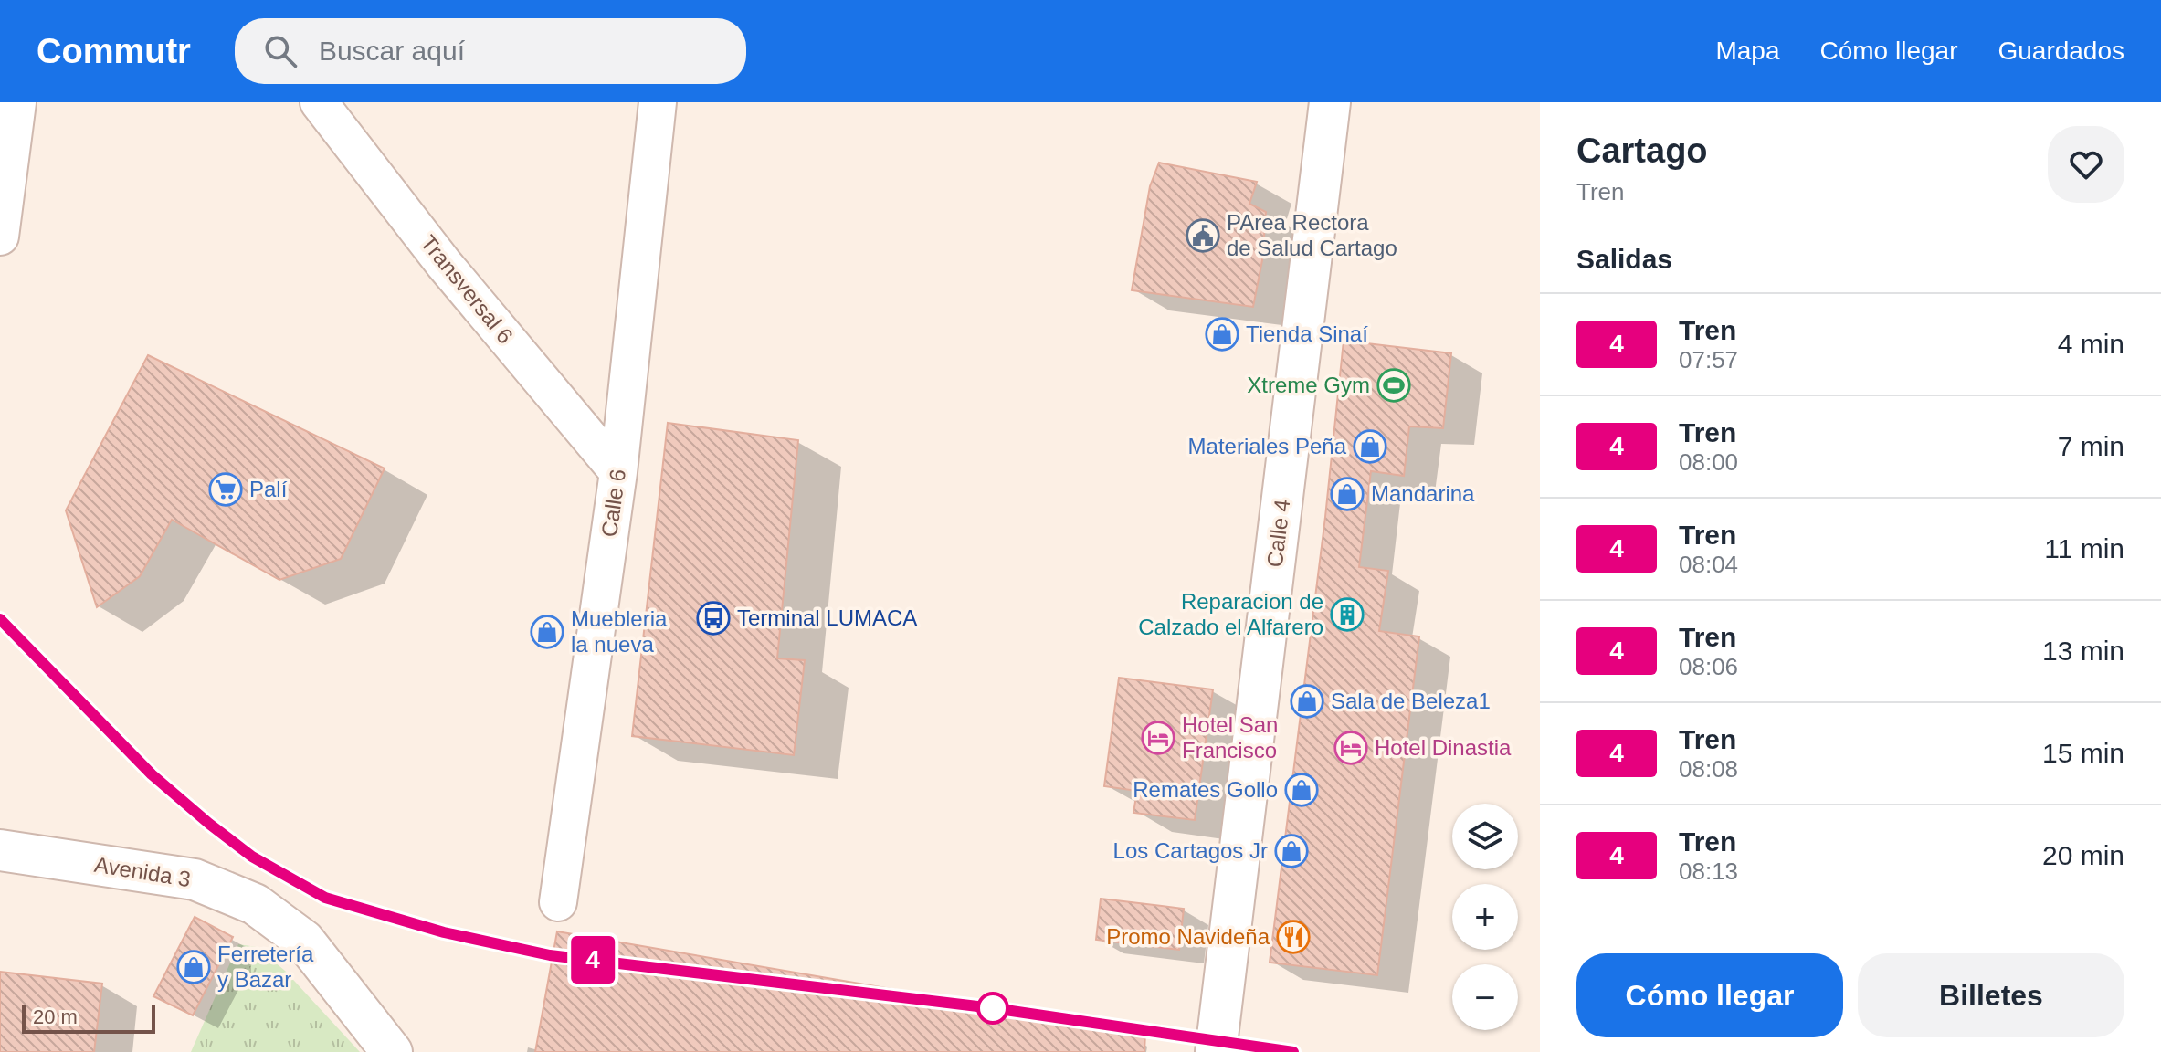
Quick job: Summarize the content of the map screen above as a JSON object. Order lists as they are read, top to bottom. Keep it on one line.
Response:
{"streets":{"street":["Transversal 6","Calle 6","Calle 4","Avenida 3"]},"crossings":[["Transversal 6","Calle 6"]],"places":{"public building":["PArea Rectora de Salud Cartago"],"shop":["Tienda Sinaí","Materiales Peña","Mandarina","Muebleria la nueva","Sala de Beleza1","Remates Gollo","Los Cartagos Jr","Ferretería y Bazar"],"sports":["Xtreme Gym"],"supermarket":["Palí"],"building":["Reparacion de Calzado el Alfarero"],"bus stop":["Terminal LUMACA"],"hotel":["Hotel San Francisco","Hotel Dinastia"],"restaurant":["Promo Navideña"]},"scale_bar":"20 m","page":{"header":"Commutr","search":"Buscar aquí","nav":["Mapa","Cómo llegar","Guardados"],"on_map":"4","heading":[["Cartago","Tren"],"Salidas"],"list":[{"mark":"4","name":"Tren","note":"07:57","value":"4 min"},{"mark":"4","name":"Tren","note":"08:00","value":"7 min"},{"mark":"4","name":"Tren","note":"08:04","value":"11 min"},{"mark":"4","name":"Tren","note":"08:06","value":"13 min"},{"mark":"4","name":"Tren","note":"08:08","value":"15 min"},{"mark":"4","name":"Tren","note":"08:13","value":"20 min"}],"map_buttons":["+","−"],"buttons":["Cómo llegar","Billetes"],"scale":"20 m"}}
